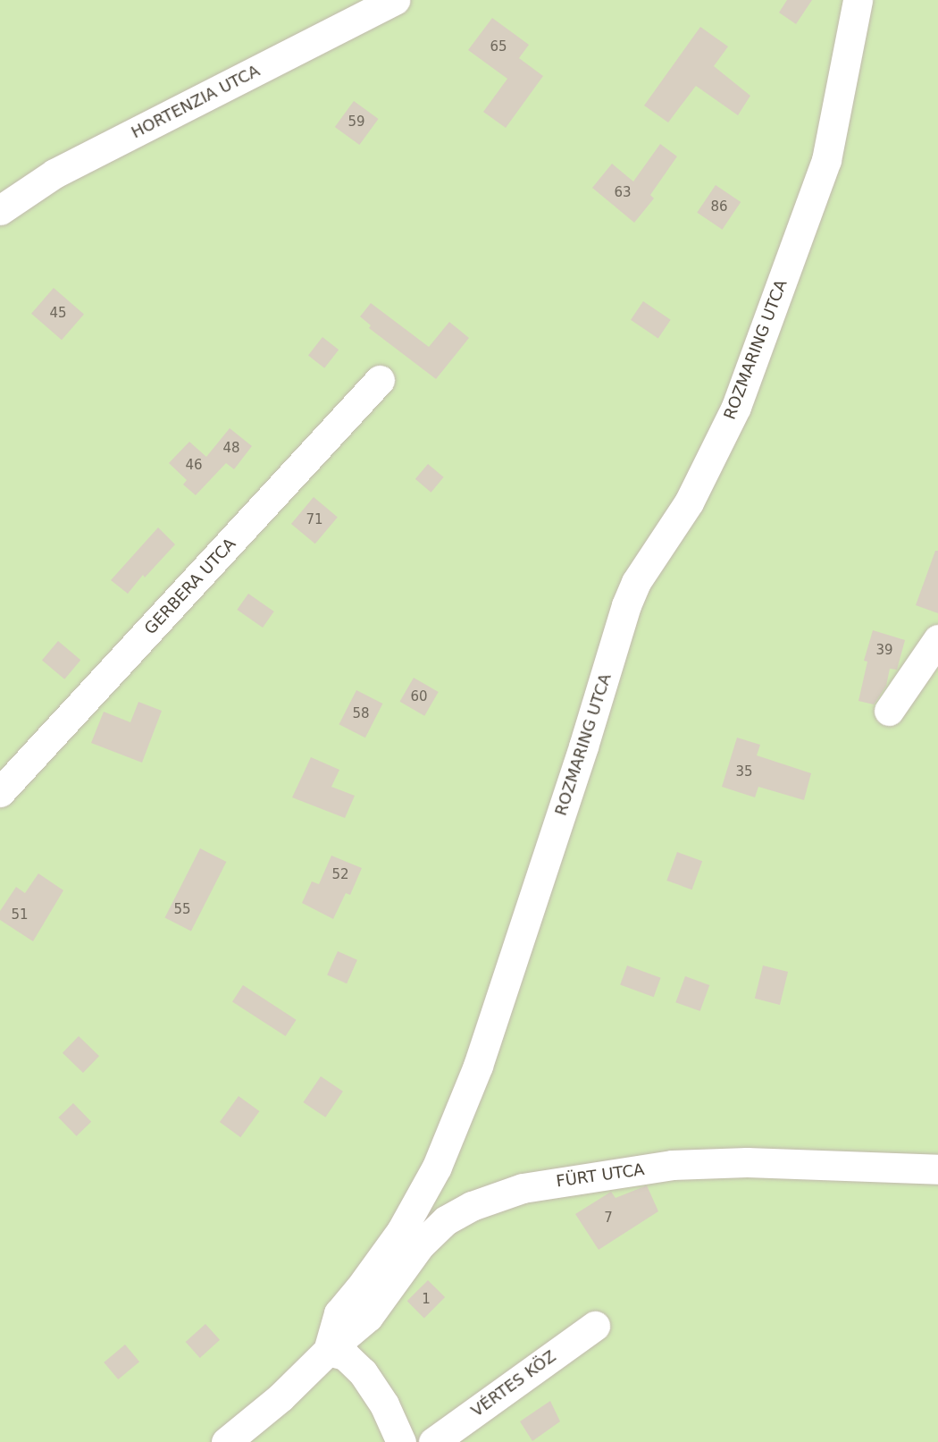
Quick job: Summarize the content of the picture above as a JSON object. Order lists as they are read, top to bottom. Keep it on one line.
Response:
{"streets":{"street":["HORTENZIA UTCA","ROZMARING UTCA","GERBERA UTCA","FÜRT UTCA","VÉRTES KÖZ"]},"crossings":[["ROZMARING UTCA","FÜRT UTCA"]],"house_numbers":["65","59","63","86","45","48","46","71","39","60","58","35","52","55","51","7","1"]}
